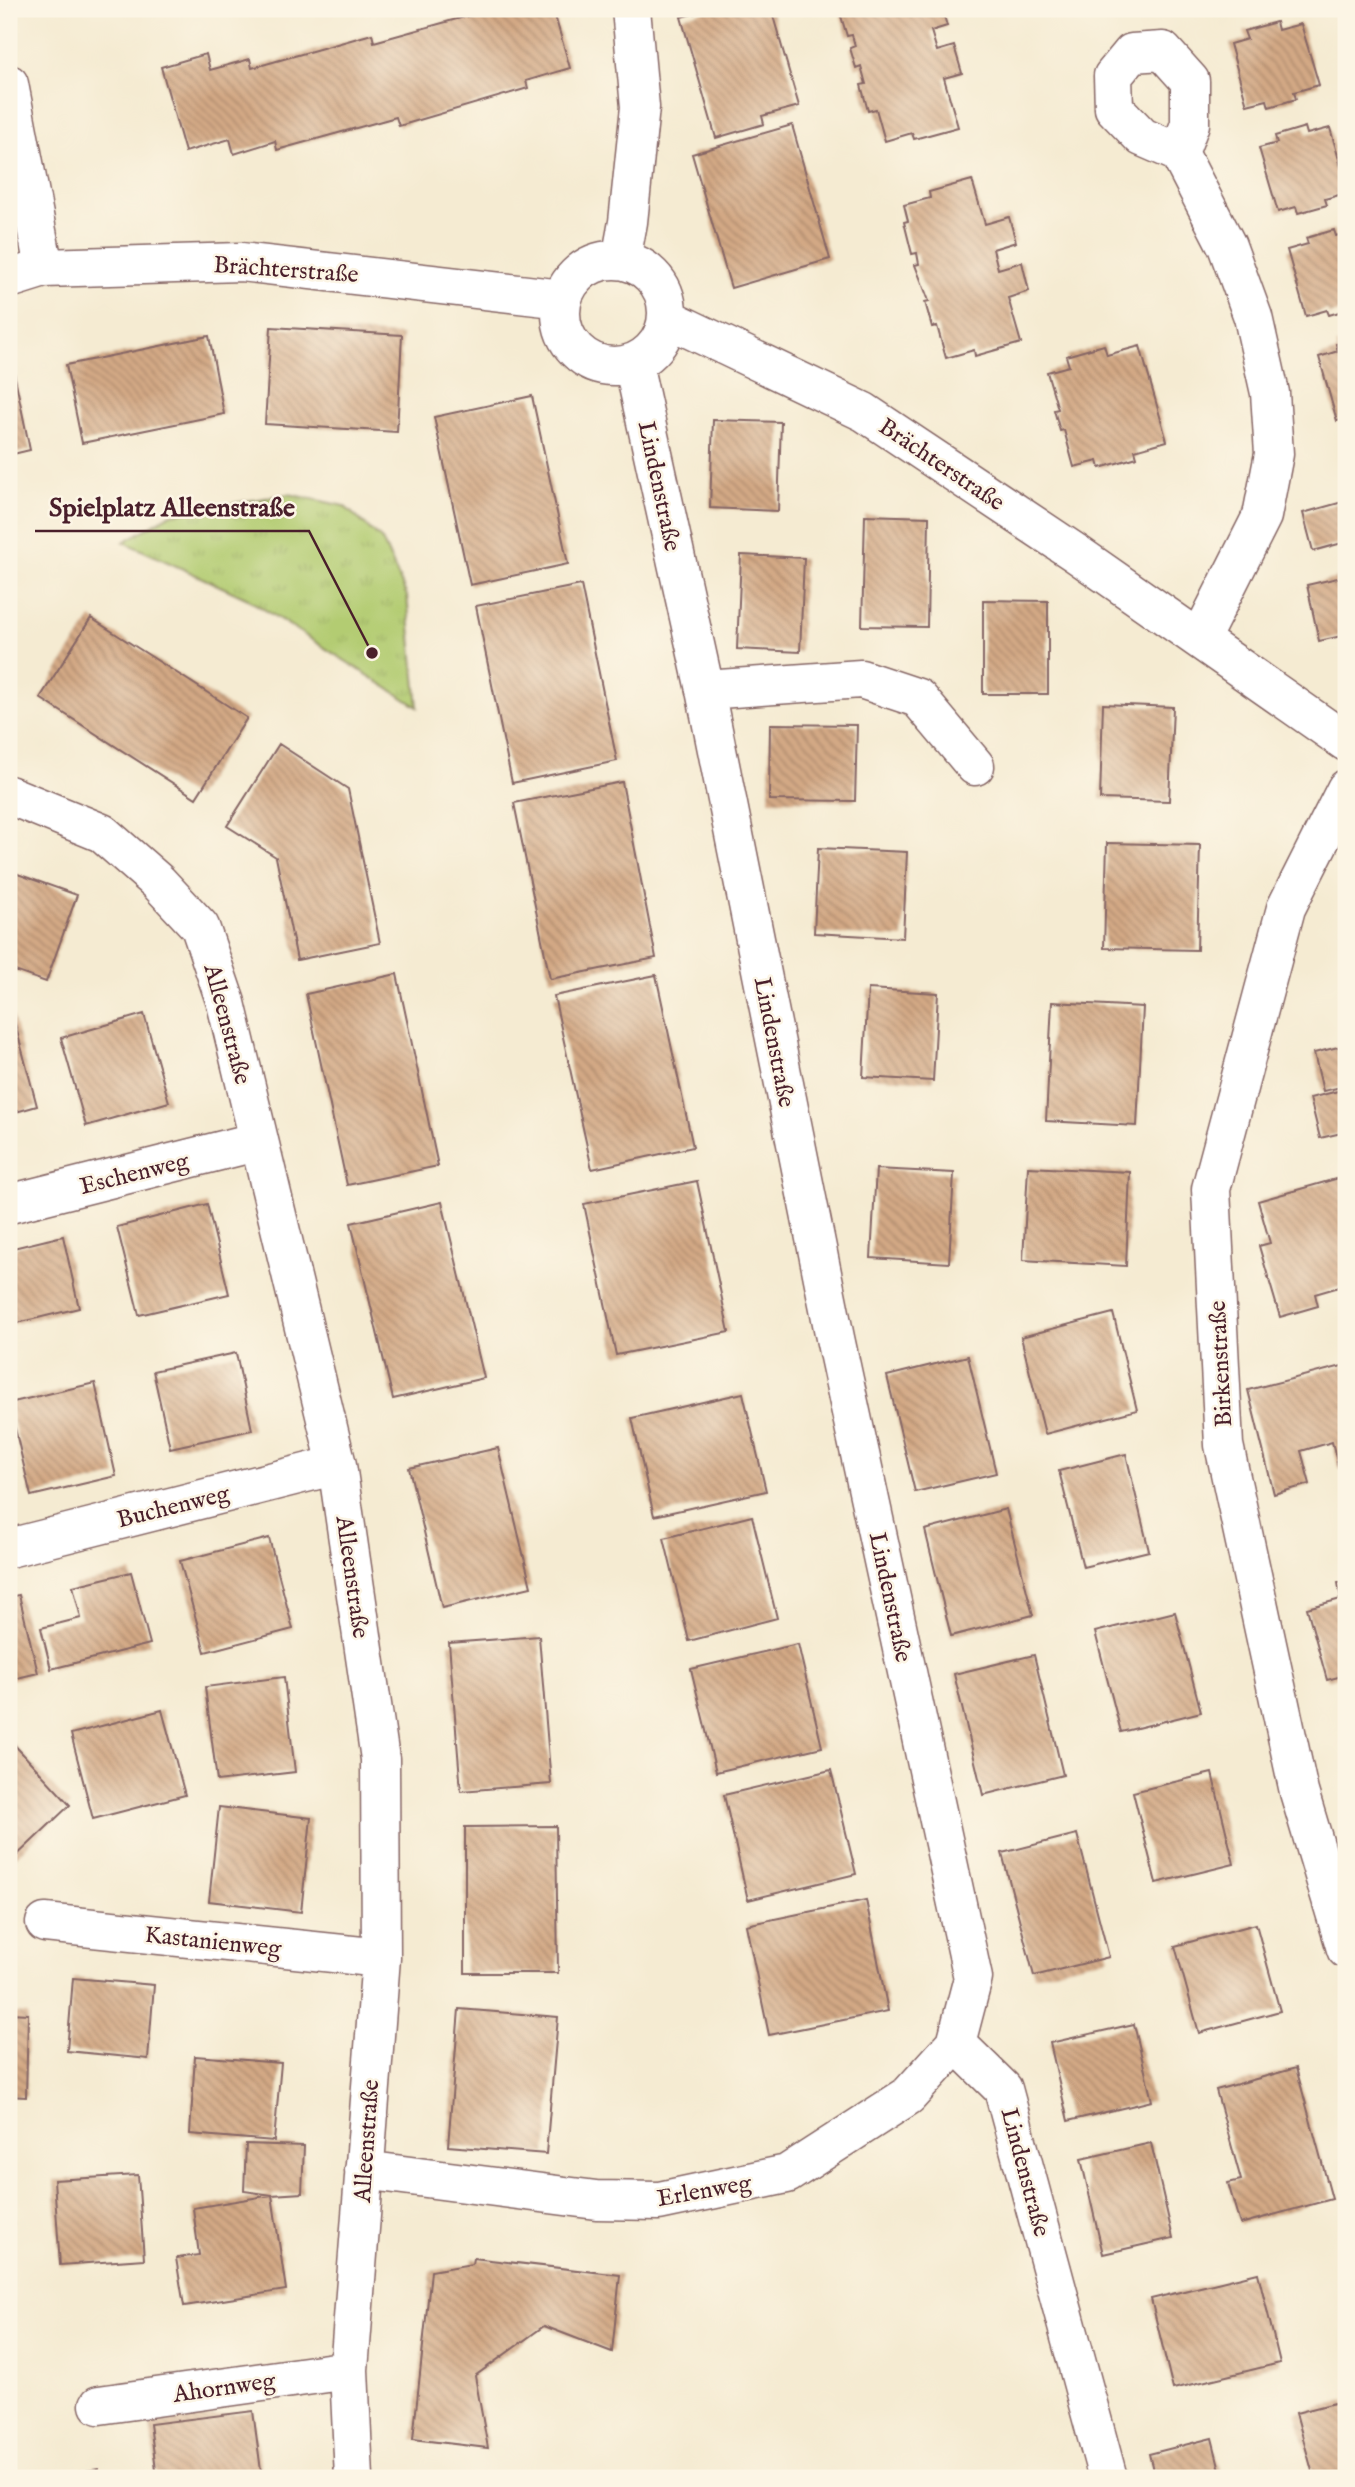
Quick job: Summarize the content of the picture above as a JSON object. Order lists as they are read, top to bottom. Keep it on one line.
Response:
{"streets":{"street":["Brächterstraße","Lindenstraße","Alleenstraße","Eschenweg","Birkenstraße","Buchenweg","Kastanienweg","Erlenweg","Ahornweg"]},"crossings":[["Brächterstraße","Lindenstraße"],["Lindenstraße","Erlenweg"],["Alleenstraße","Eschenweg"],["Alleenstraße","Buchenweg"],["Alleenstraße","Kastanienweg"],["Alleenstraße","Erlenweg"],["Alleenstraße","Ahornweg"]],"places":["Spielplatz Alleenstraße"]}
